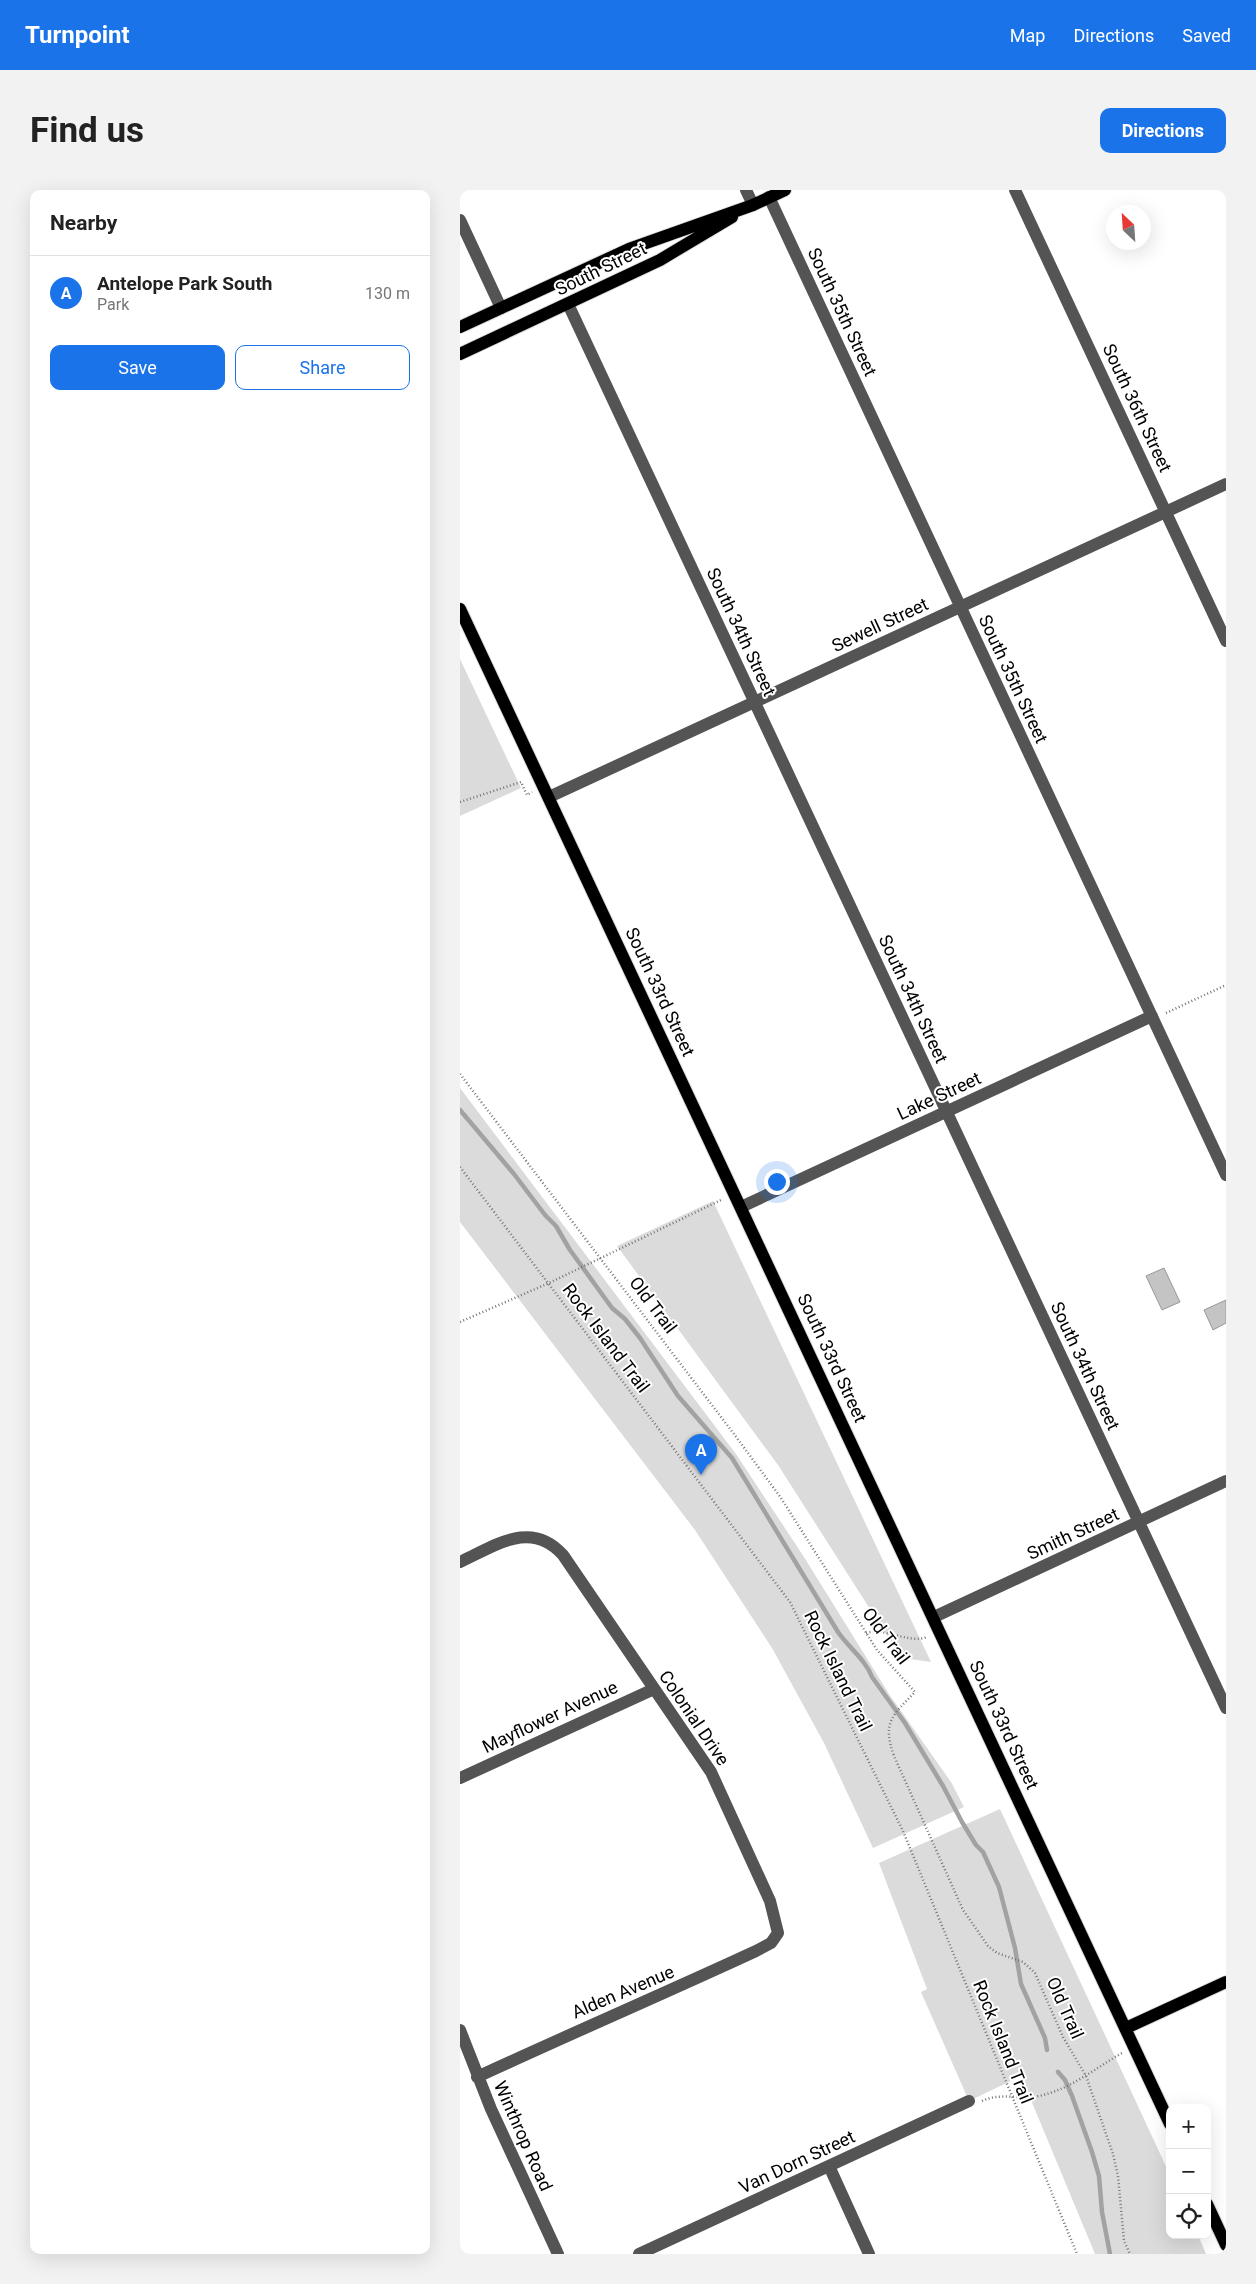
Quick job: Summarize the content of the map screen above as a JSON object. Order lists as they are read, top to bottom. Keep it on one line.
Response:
{"streets":{"main road":["South Street","South 33rd Street"],"street":["South 35th Street","South 36th Street","Sewell Street","South 34th Street","Lake Street","Smith Street","Mayflower Avenue","Colonial Drive","Alden Avenue","Winthrop Road","Van Dorn Street"],"path":["Old Trail","Rock Island Trail"]},"crossings":[["South Street","South 35th Street"],["South Street","South 34th Street"],["South 35th Street","Sewell Street"],["South 35th Street","Lake Street"],["South 36th Street","Sewell Street"],["Sewell Street","South 34th Street"],["Sewell Street","South 33rd Street"],["South 34th Street","Lake Street"],["South 34th Street","Smith Street"],["South 33rd Street","Lake Street"],["South 33rd Street","Smith Street"],["Mayflower Avenue","Colonial Drive"],["Colonial Drive","Alden Avenue"],["Alden Avenue","Winthrop Road"]],"north":"top left","page":{"header":"Turnpoint","nav":["Map","Directions","Saved"],"buttons":["Directions",["Save","Share"]],"title":"Find us","heading":"Nearby","list":[{"mark":"A","name":"Antelope Park South","note":"Park","value":"130 m"}],"pins":"A","map_buttons":["+","−"]}}
